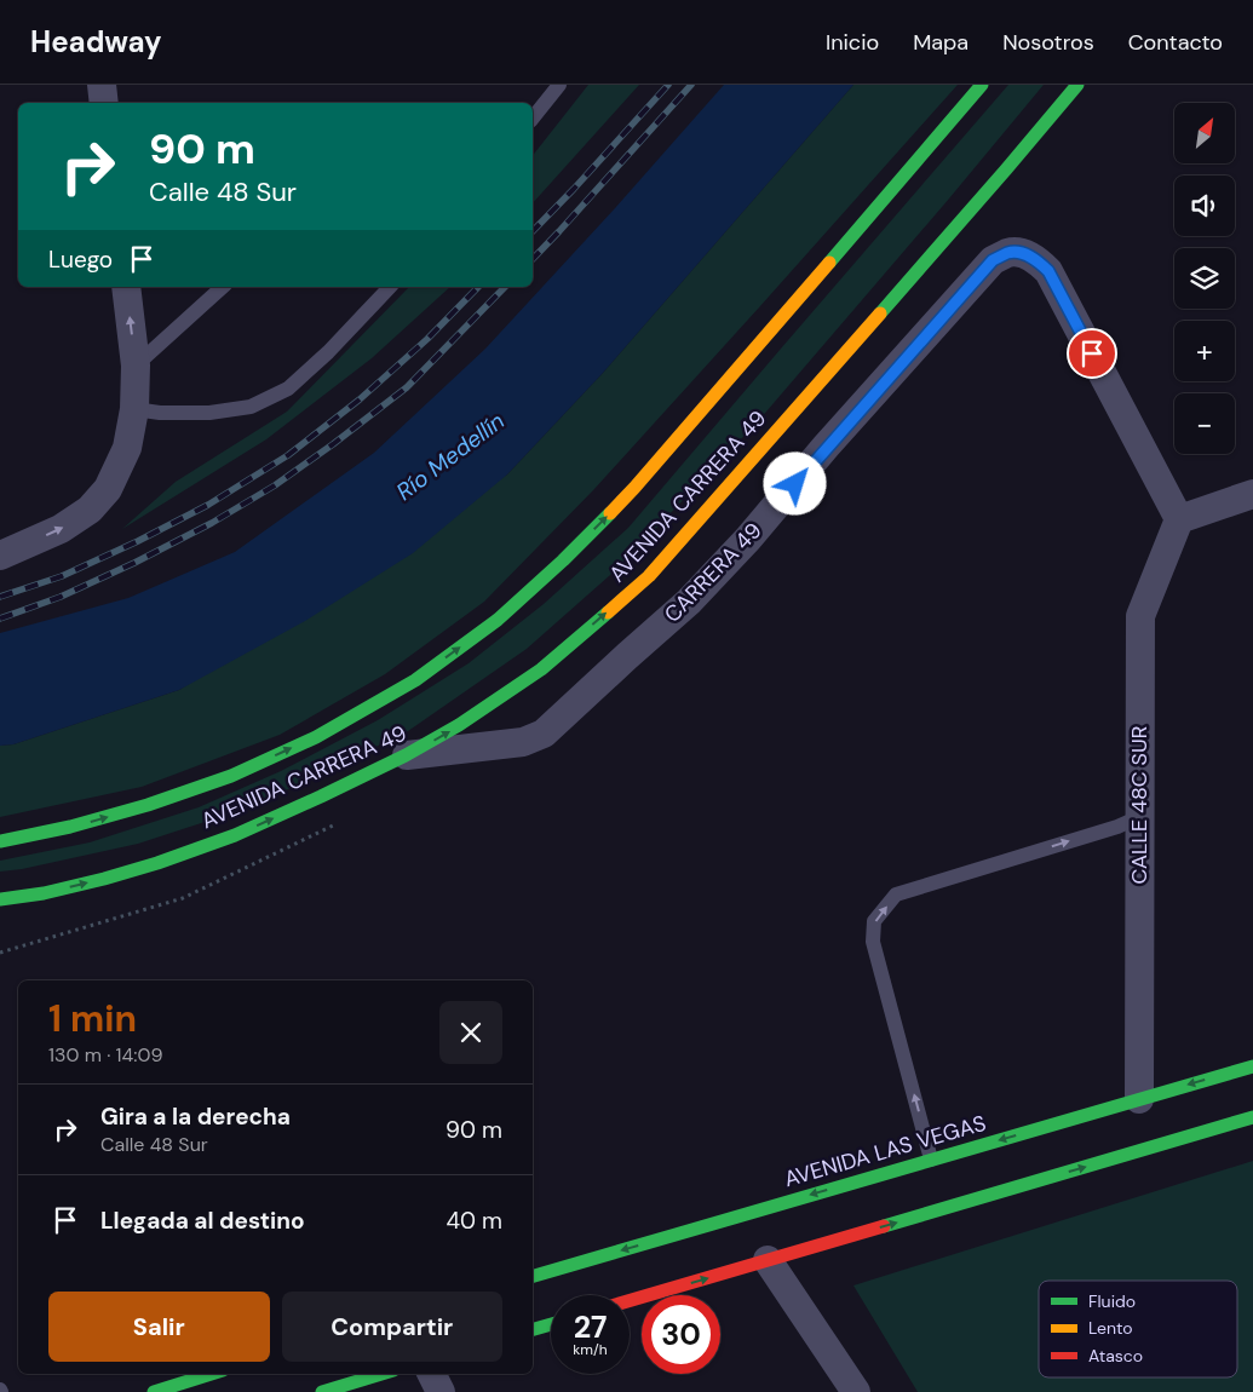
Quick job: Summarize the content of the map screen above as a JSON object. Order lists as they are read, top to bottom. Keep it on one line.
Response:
{"streets":{"main road":["AVENIDA CARRERA 49","AVENIDA LAS VEGAS"],"street":["CARRERA 49","CALLE 48C SUR"]},"crossings":[["AVENIDA CARRERA 49","CARRERA 49"],["CARRERA 49","CALLE 48C SUR"],["CALLE 48C SUR","AVENIDA LAS VEGAS"]],"one_way":["AVENIDA CARRERA 49"],"water":["Río Medellín"],"legend":["Fluido","Lento","Atasco"],"north":"top right","page":{"header":"Headway","nav":["Inicio","Mapa","Nosotros","Contacto"],"map_buttons":["+","−"],"turn":["90 m","Calle 48 Sur"],"then":"Luego","heading":["1 min","130 m · 14:09"],"list":[{"name":"Gira a la derecha","note":"Calle 48 Sur","value":"90 m"},{"name":"Llegada al destino","value":"40 m"}],"buttons":["Salir","Compartir"],"speed":"27 km/h","limit":"30"}}
